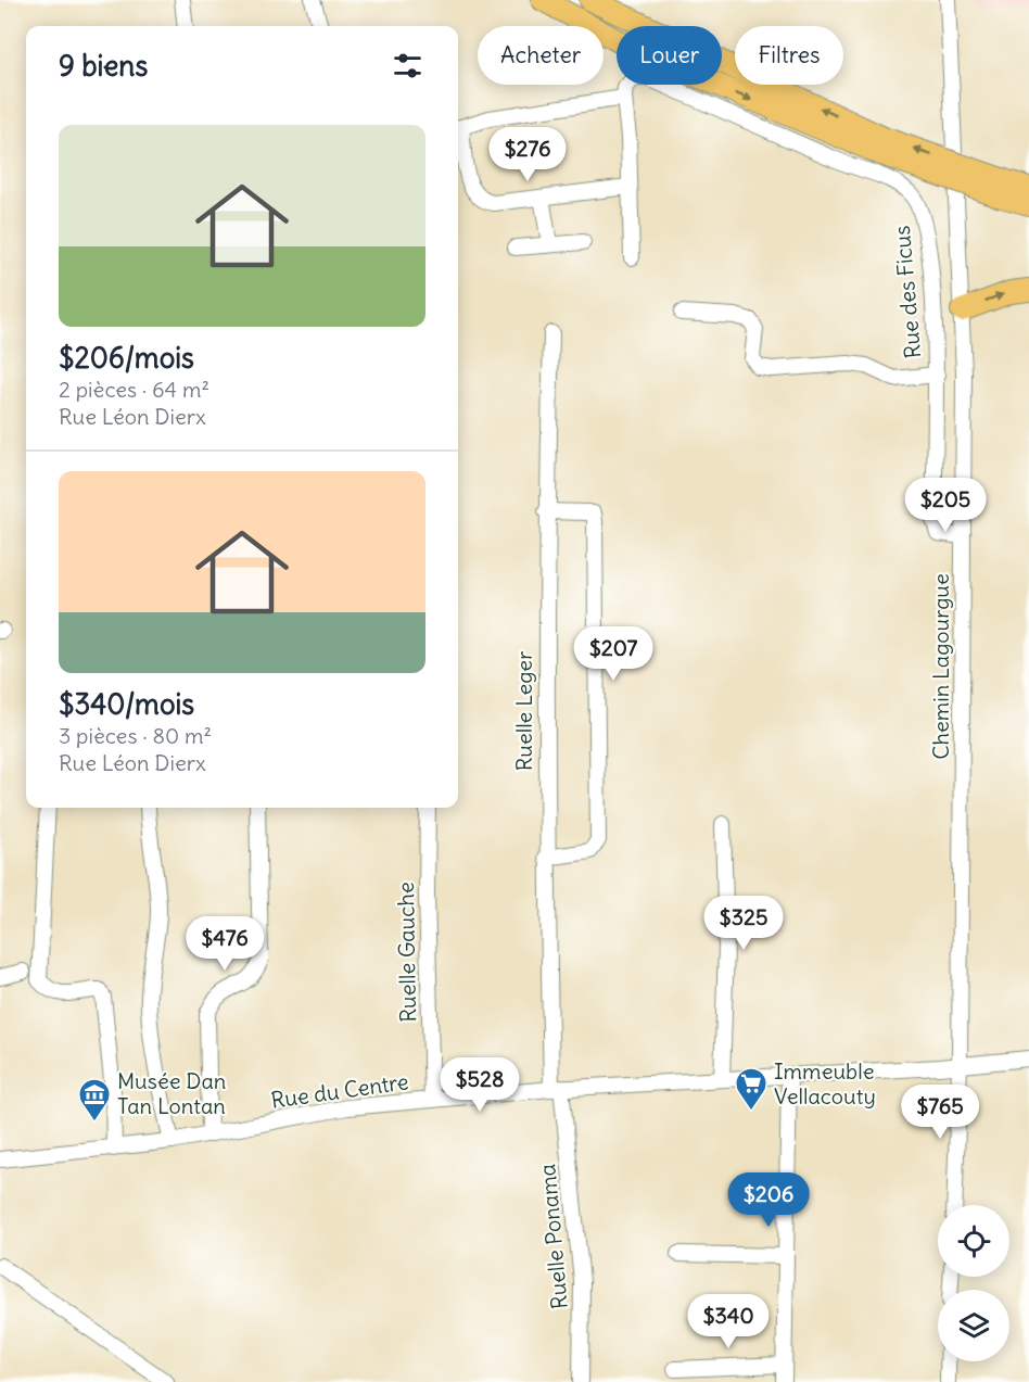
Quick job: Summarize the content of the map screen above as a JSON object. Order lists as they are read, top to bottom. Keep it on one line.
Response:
{"streets":{"street":["Rue des Ficus","Chemin Lagourgue","Ruelle Leger","Ruelle Gauche","Rue du Centre","Ruelle Ponama"]},"crossings":[["Rue des Ficus","Chemin Lagourgue"],["Chemin Lagourgue","Rue du Centre"],["Ruelle Leger","Rue du Centre"],["Ruelle Leger","Ruelle Ponama"],["Ruelle Gauche","Rue du Centre"],["Rue du Centre","Ruelle Ponama"]],"places":{"supermarket":["Immeuble Vellacouty"],"museum":["Musée Dan Tan Lontan"]},"page":{"chip":["Acheter","Louer","Filtres"],"heading":"9 biens","list":[{"name":"$206/mois","note":"2 pièces · 64 m² · Rue Léon Dierx"},{"name":"$340/mois","note":"3 pièces · 80 m² · Rue Léon Dierx"}],"price":["$276","$205","$207","$325","$476","$528","$765","$206","$340"]}}
